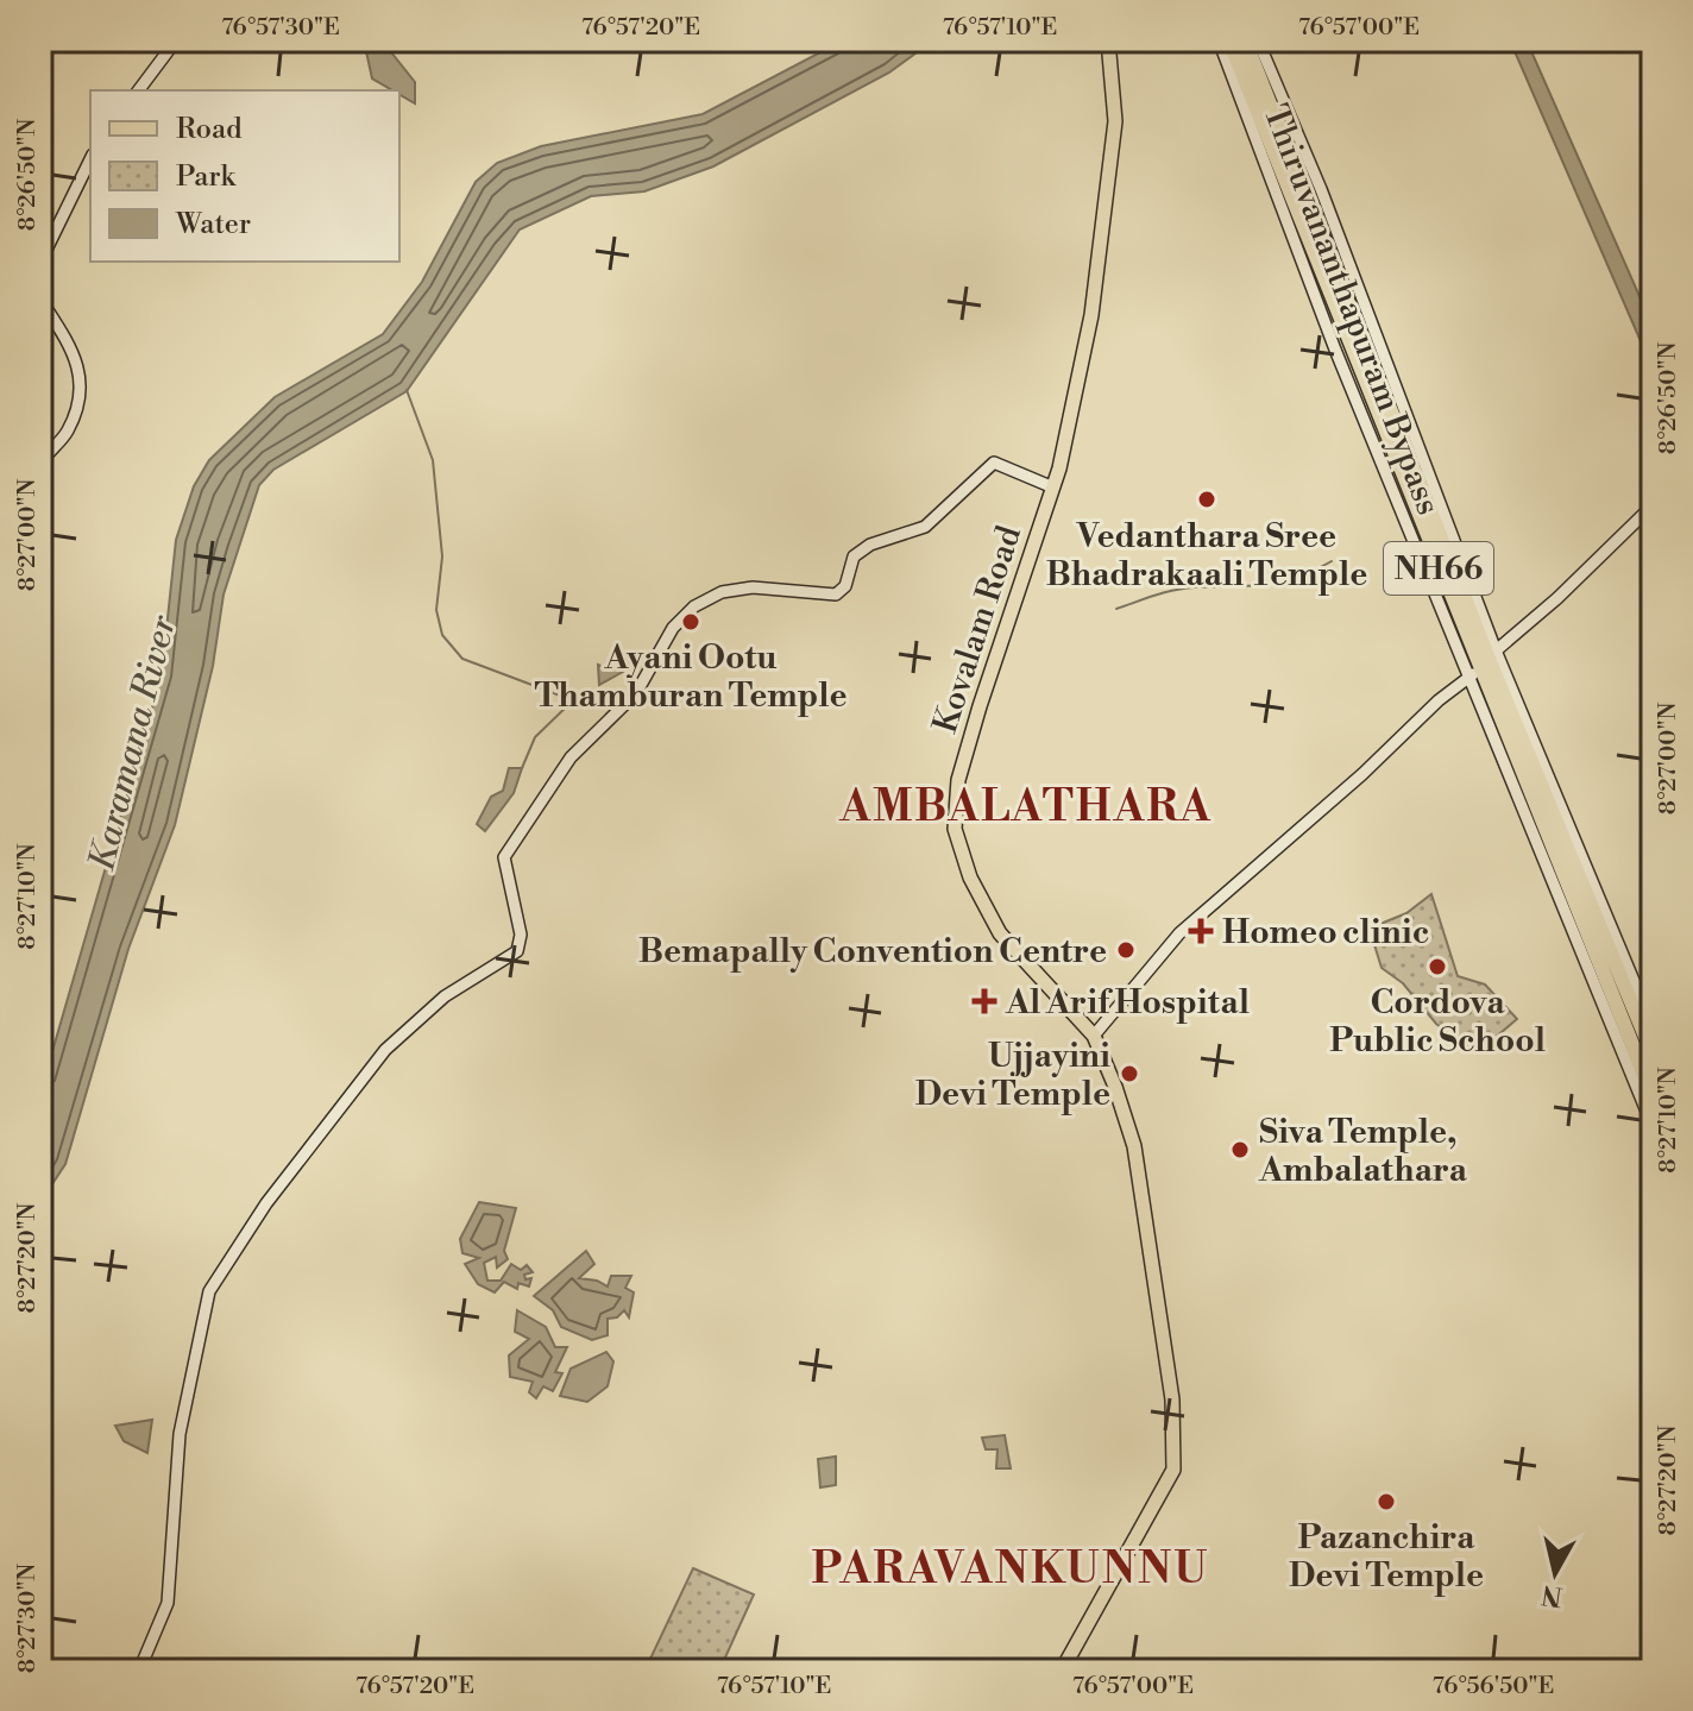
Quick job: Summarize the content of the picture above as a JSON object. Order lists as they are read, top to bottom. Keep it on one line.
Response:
{"streets":{"highway":["Thiruvananthapuram Bypass","NH66"],"main road":["Kovalam Road"]},"districts":["AMBALATHARA","PARAVANKUNNU"],"water":["Karamana River"],"places":{"other":["Vedanthara Sree Bhadrakaali Temple","Ayani Ootu Thamburan Temple","Bemapally Convention Centre","Cordova Public School","Ujjayini Devi Temple","Siva Temple, Ambalathara","Pazanchira Devi Temple"],"health":["Homeo clinic","Al Arif Hospital"]},"legend":["Road","Park","Water"],"north":"bottom","coordinates":["76°57'30\"E","76°57'20\"E","76°57'10\"E","76°57'00\"E","8°26'50\"N","8°27'00\"N","8°27'10\"N","8°27'20\"N","8°27'30\"N","76°56'50\"E"]}
